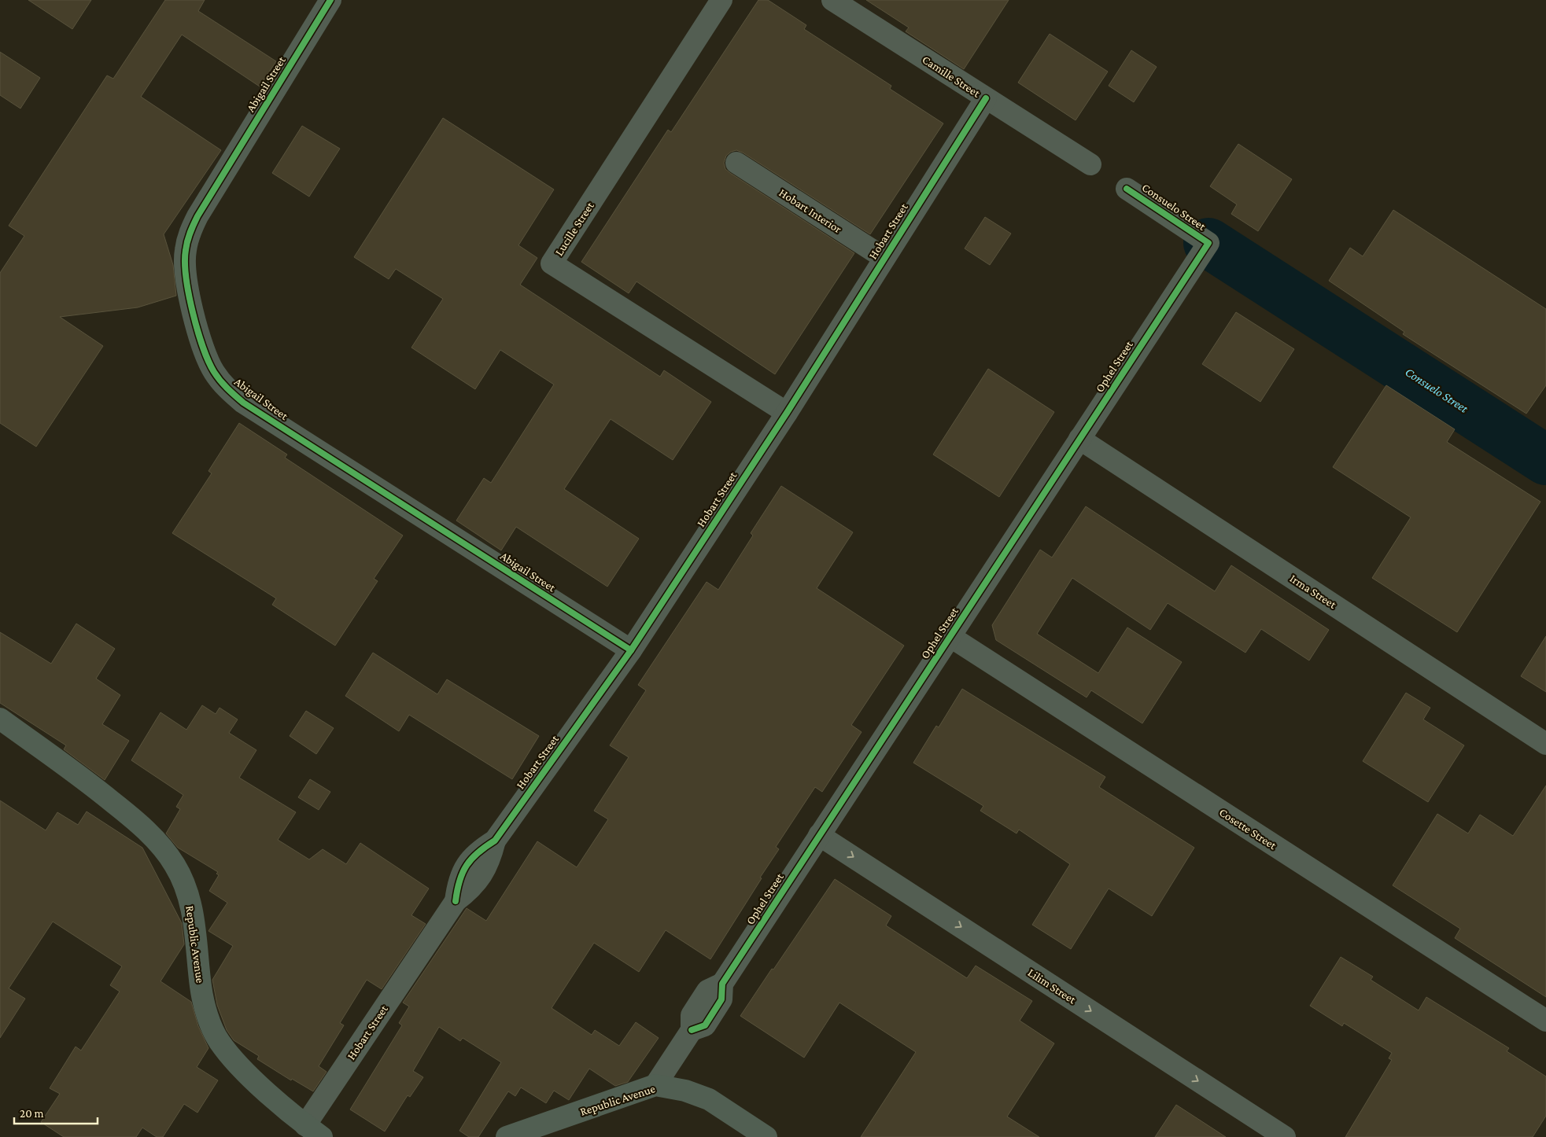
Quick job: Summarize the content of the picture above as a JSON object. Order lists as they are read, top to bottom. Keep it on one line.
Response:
{"streets":{"main road":["Republic Avenue"],"street":["Camille Street","Abigail Street","Consuelo Street","Hobart Interior","Lucille Street","Hobart Street","Ophel Street","Irma Street","Cosette Street","Lilim Street"]},"crossings":[["Camille Street","Hobart Street"],["Abigail Street","Hobart Street"],["Consuelo Street","Ophel Street"],["Hobart Interior","Hobart Street"],["Lucille Street","Hobart Street"],["Hobart Street","Republic Avenue"],["Ophel Street","Irma Street"],["Ophel Street","Cosette Street"],["Ophel Street","Republic Avenue"],["Ophel Street","Lilim Street"]],"one_way":["Lilim Street"],"water":["Consuelo Street"],"scale_bar":"20 m"}
